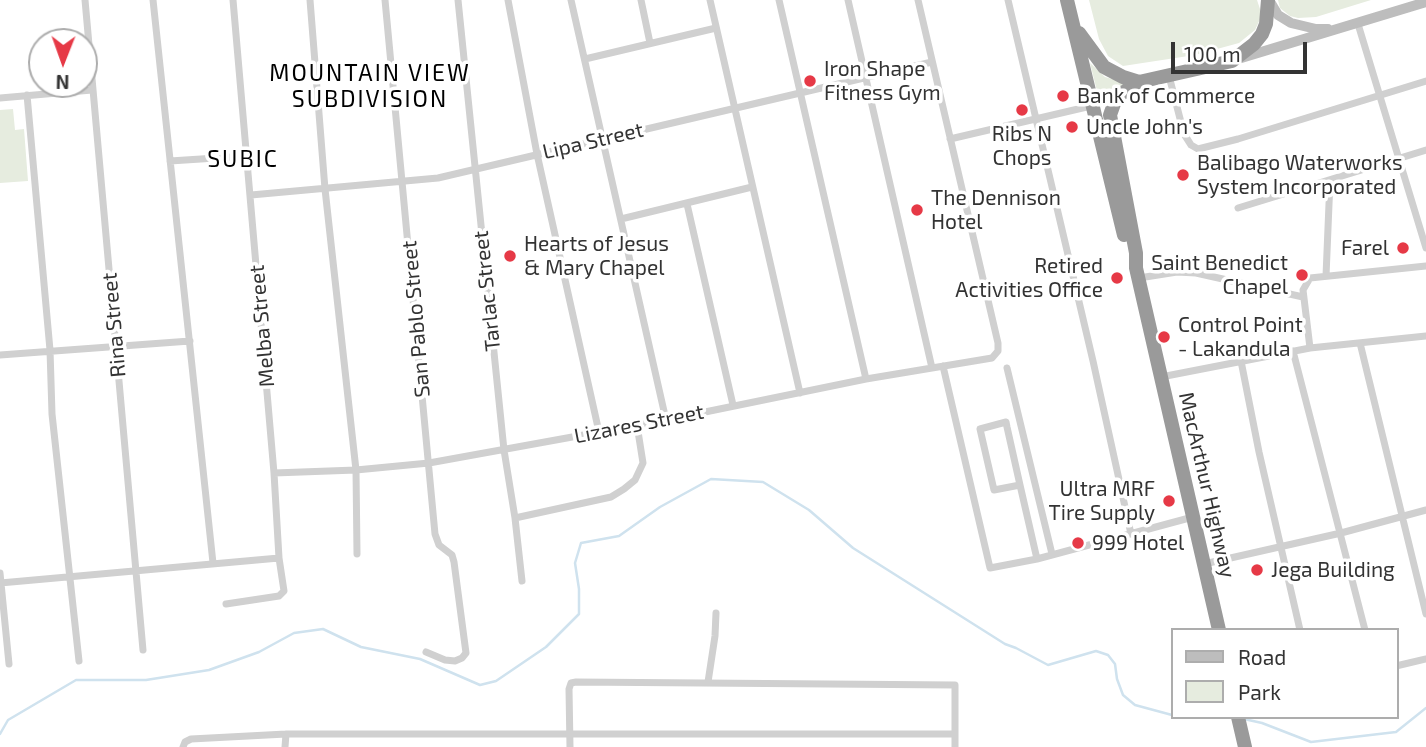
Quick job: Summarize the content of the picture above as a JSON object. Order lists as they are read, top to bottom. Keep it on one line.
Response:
{"streets":{"highway":["MacArthur Highway"],"street":["Lipa Street","Tarlac Street","San Pablo Street","Rina Street","Melba Street","Lizares Street"]},"crossings":[["Lipa Street","Tarlac Street"],["Lipa Street","San Pablo Street"],["Lipa Street","Melba Street"],["Tarlac Street","Lizares Street"],["San Pablo Street","Lizares Street"],["Melba Street","Lizares Street"]],"districts":["MOUNTAIN VIEW SUBDIVISION","SUBIC"],"places":["Iron Shape Fitness Gym","Bank of Commerce","Ribs N Chops","Uncle John's","Balibago Waterworks System Incorporated","The Dennison Hotel","Farel","Hearts of Jesus & Mary Chapel","Saint Benedict Chapel","Retired Activities Office","Control Point - Lakandula","Ultra MRF Tire Supply","999 Hotel","Jega Building"],"legend":["Road","Park"],"scale_bar":"100 m","north":"bottom"}
